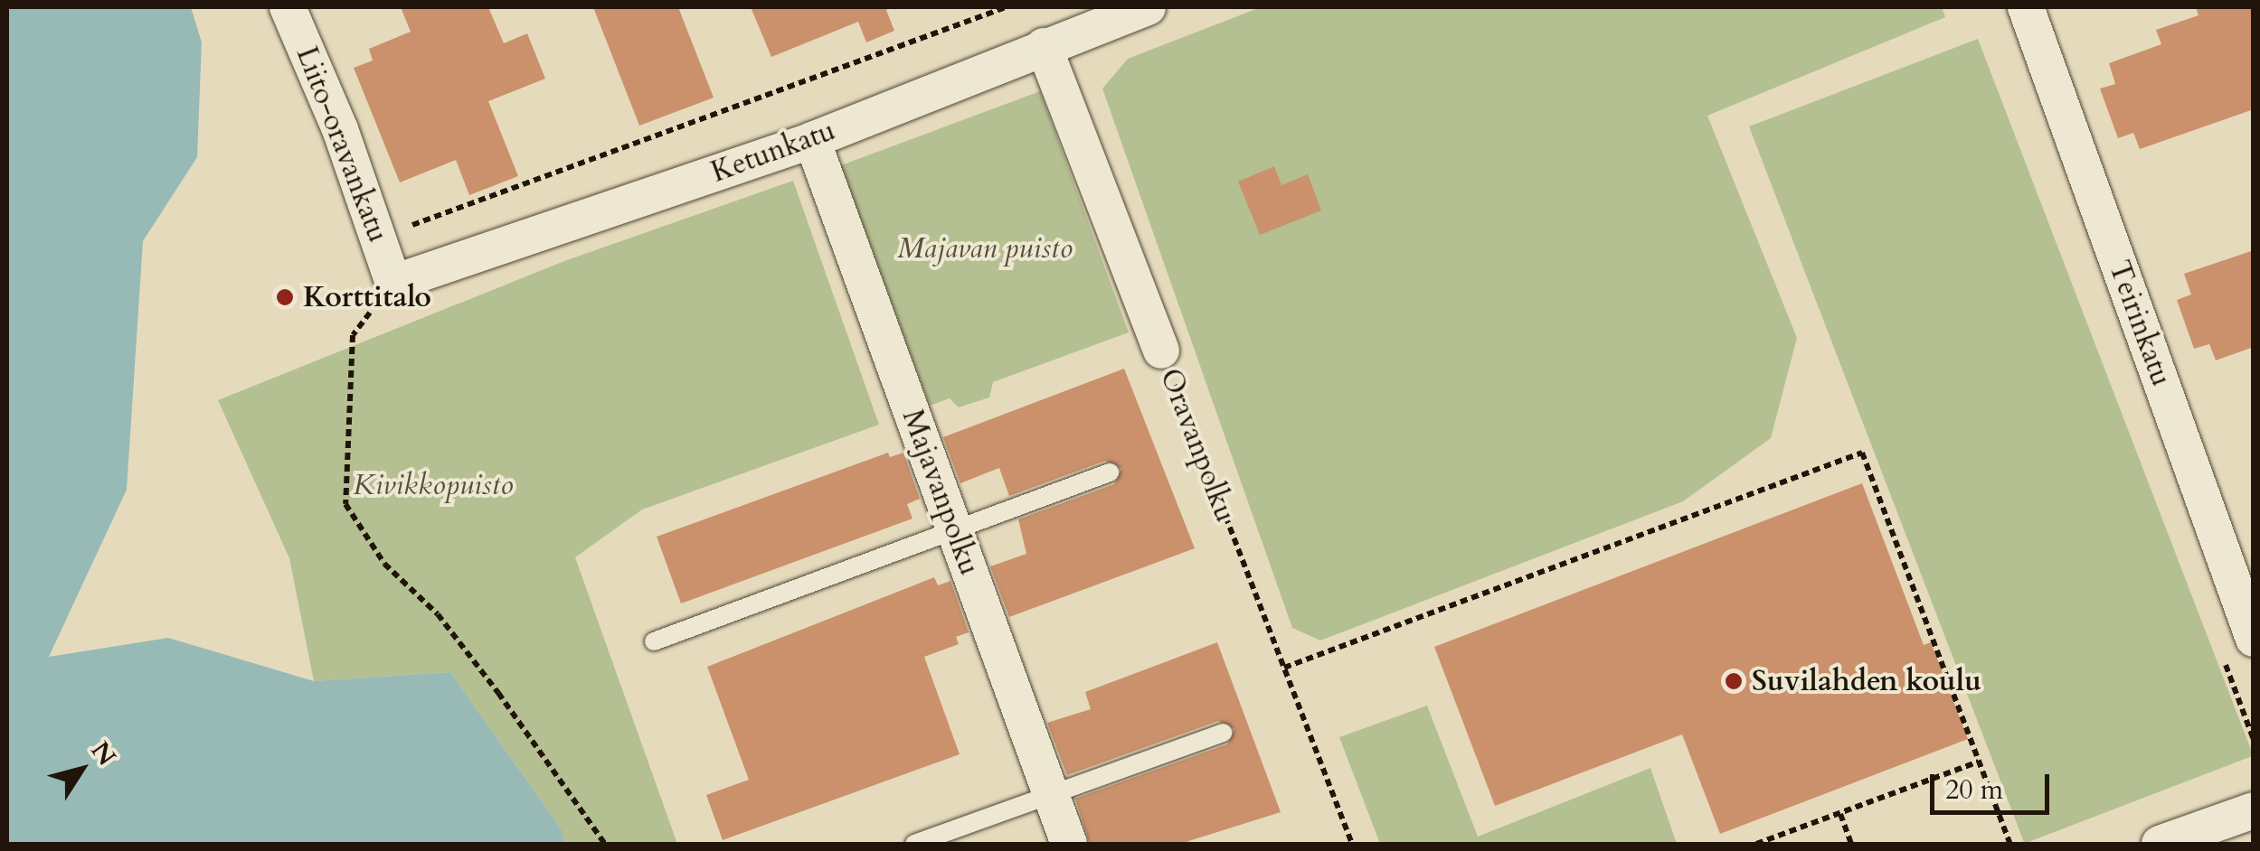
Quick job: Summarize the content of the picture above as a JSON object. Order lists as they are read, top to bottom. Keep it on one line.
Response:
{"streets":{"street":["Liito-oravankatu","Ketunkatu","Teirinkatu","Oravanpolku","Majavanpolku"]},"crossings":[["Liito-oravankatu","Ketunkatu"],["Ketunkatu","Oravanpolku"],["Ketunkatu","Majavanpolku"]],"parks":["Majavan puisto","Kivikkopuisto"],"places":["Korttitalo","Suvilahden koulu"],"scale_bar":"20 m","north":"top right"}
